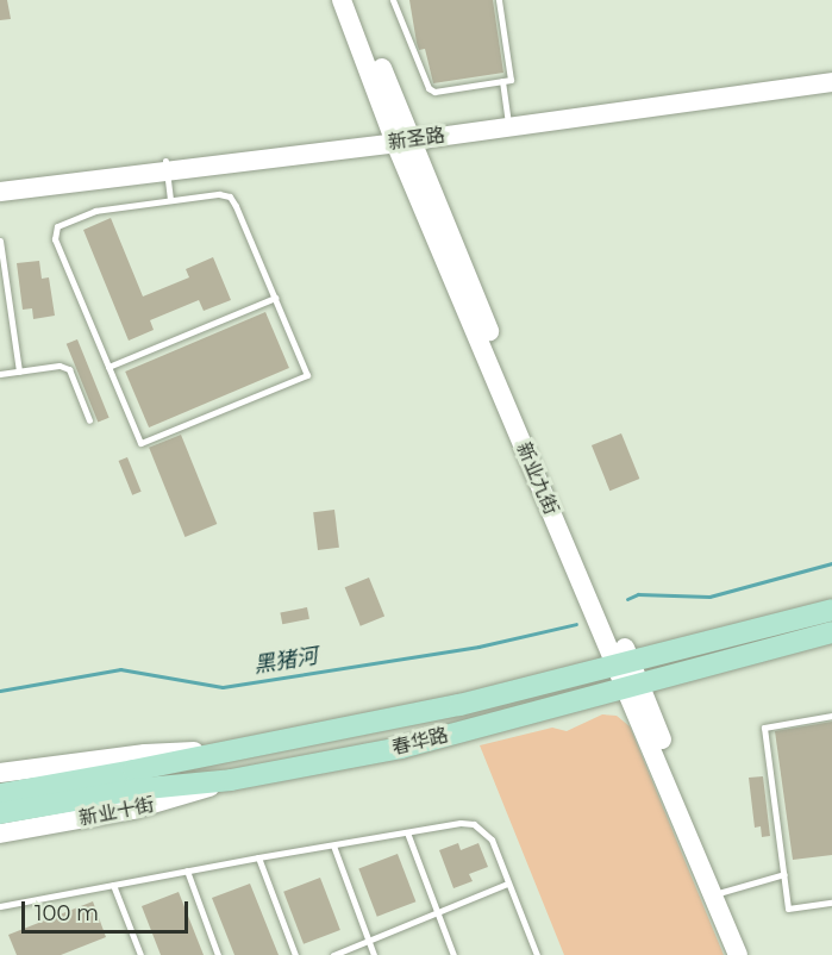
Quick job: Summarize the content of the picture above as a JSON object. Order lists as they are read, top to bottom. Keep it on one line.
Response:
{"streets":{"main road":["春华路"],"street":["新圣路","新业九街","新业十街"]},"crossings":[["新圣路","新业九街"],["新业九街","春华路"],["春华路","新业十街"]],"water":["黑猪河"],"scale_bar":"100 m"}
